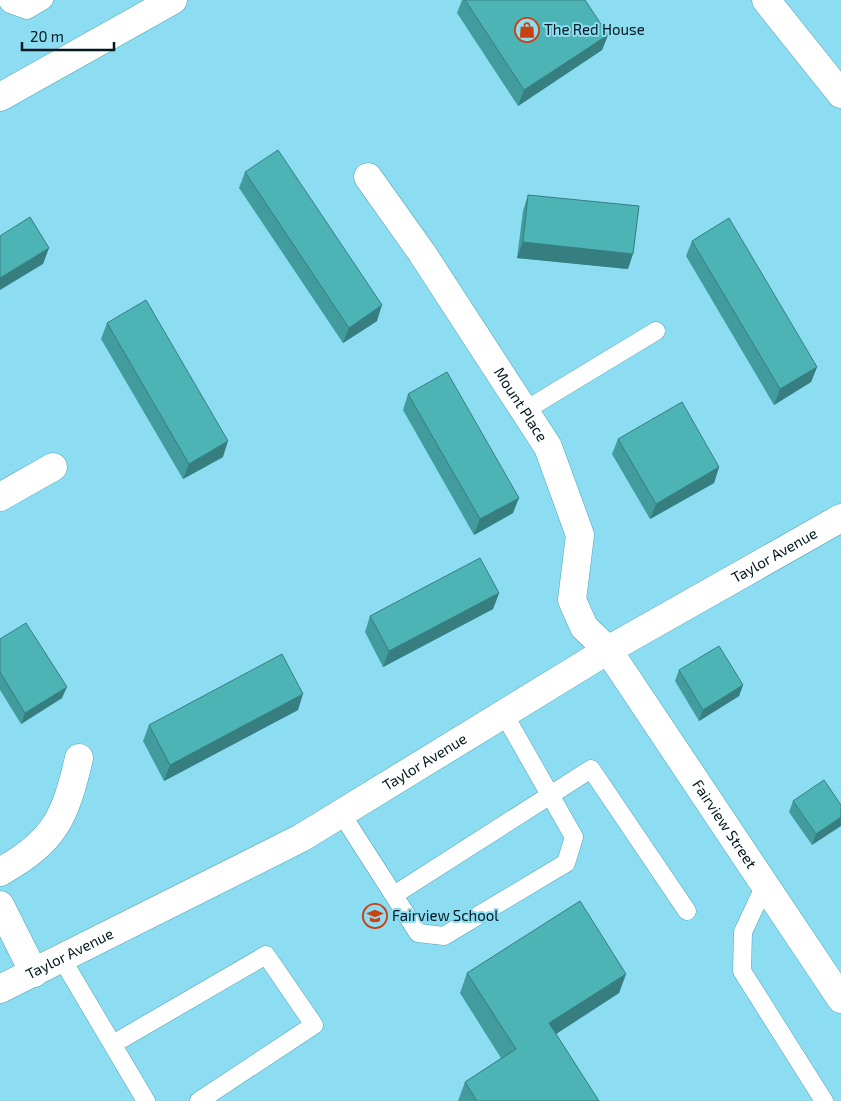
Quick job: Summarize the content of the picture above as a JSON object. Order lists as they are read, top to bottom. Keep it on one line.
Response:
{"streets":{"street":["Mount Place","Taylor Avenue","Fairview Street"]},"crossings":[["Mount Place","Taylor Avenue"],["Mount Place","Fairview Street"],["Taylor Avenue","Fairview Street"]],"places":{"shop":["The Red House"],"school or university":["Fairview School"]},"scale_bar":"20 m"}
